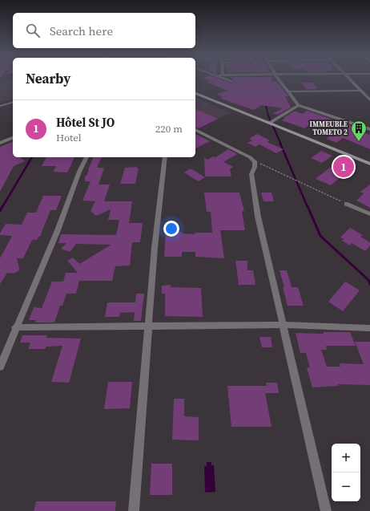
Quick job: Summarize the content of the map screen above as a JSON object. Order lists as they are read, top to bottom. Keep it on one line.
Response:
{"places":{"building":["IMMEUBLE TOMETO 2"]},"page":{"search":"Search here","heading":"Nearby","list":[{"mark":"1","name":"Hôtel St JO","note":"Hotel","value":"220 m"}],"pins":"1","map_buttons":["+","−"]}}
